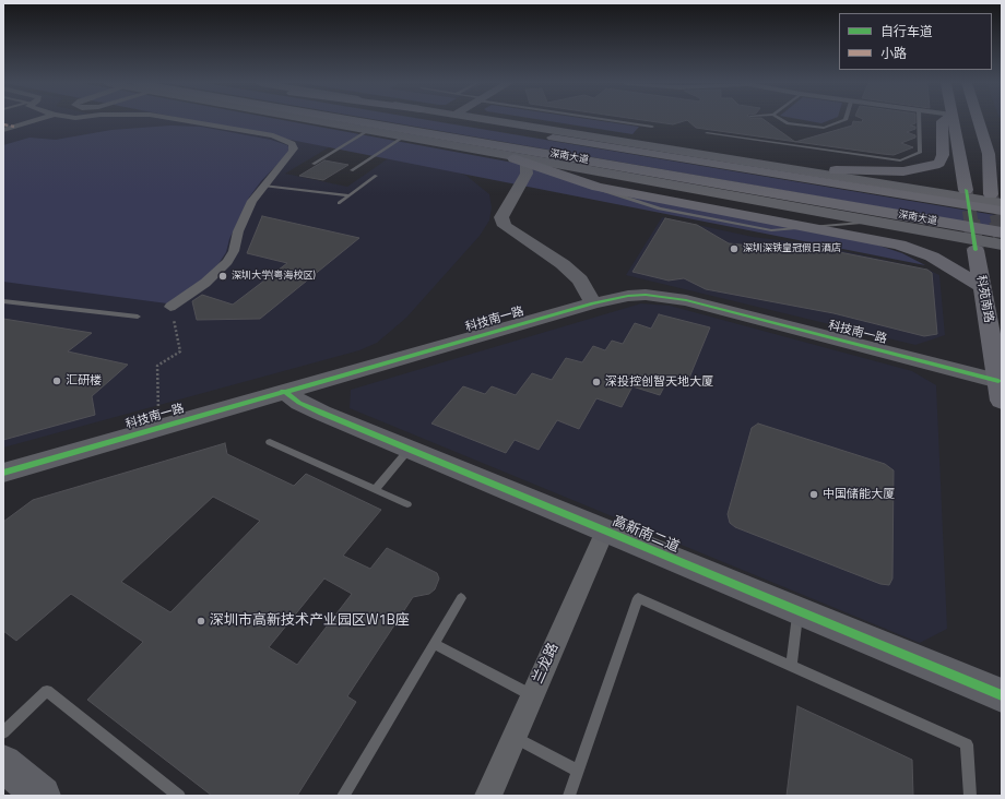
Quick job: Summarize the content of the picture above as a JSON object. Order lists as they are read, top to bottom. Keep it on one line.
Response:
{"streets":{"main road":["深南大道","科苑南路","科技南一路","高新南二道"],"street":["兰龙路"]},"crossings":[["科苑南路","科技南一路"],["科技南一路","高新南二道"],["高新南二道","兰龙路"]],"places":["深圳深铁皇冠假日酒店","深圳大学(粤海校区)","汇研楼","深投控创智天地大厦","中国储能大厦","深圳市高新技术产业园区W1B座"],"legend":["自行车道","小路"]}
